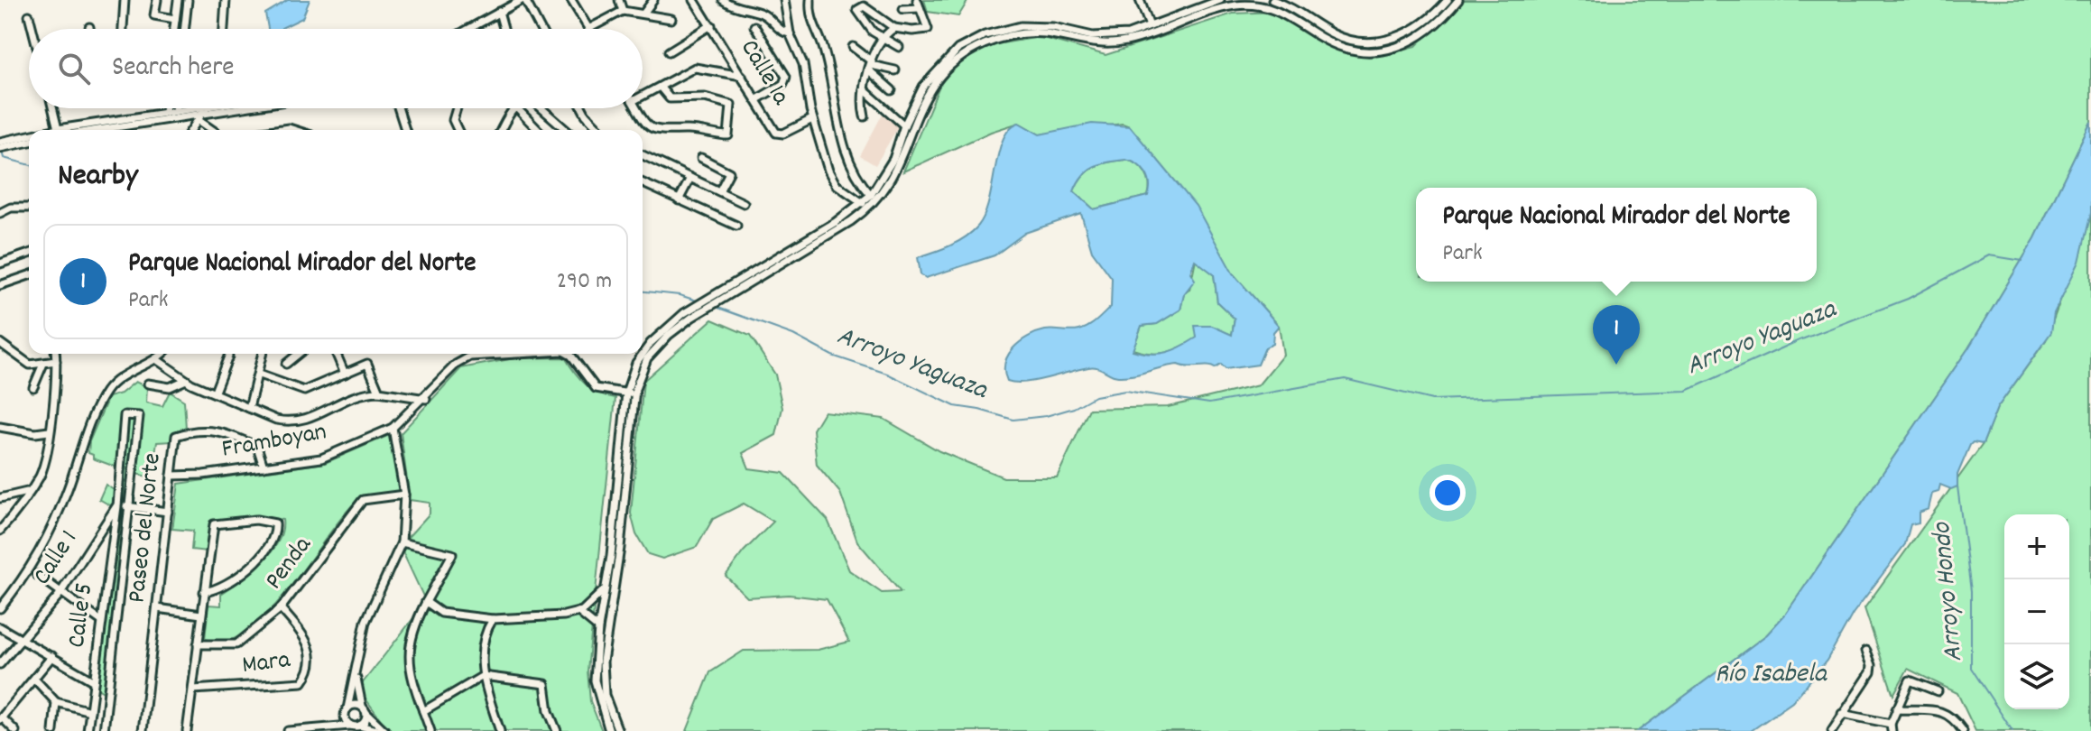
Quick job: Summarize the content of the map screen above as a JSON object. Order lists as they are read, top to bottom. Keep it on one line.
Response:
{"streets":{"street":["Calle 1a","Framboyan","Paseo del Norte","Calle 1","Penda","Calle 5","Mara"]},"crossings":[["Framboyan","Paseo del Norte"],["Calle 1","Calle 5"],["Penda","Mara"]],"water":["Arroyo Yaguaza","Arroyo Hondo","Río Isabela"],"page":{"search":"Search here","heading":"Nearby","popup":["Parque Nacional Mirador del Norte","Park"],"list":[{"mark":"1","name":"Parque Nacional Mirador del Norte","note":"Park","value":"290 m"}],"pins":"1","map_buttons":["+","−"]}}
